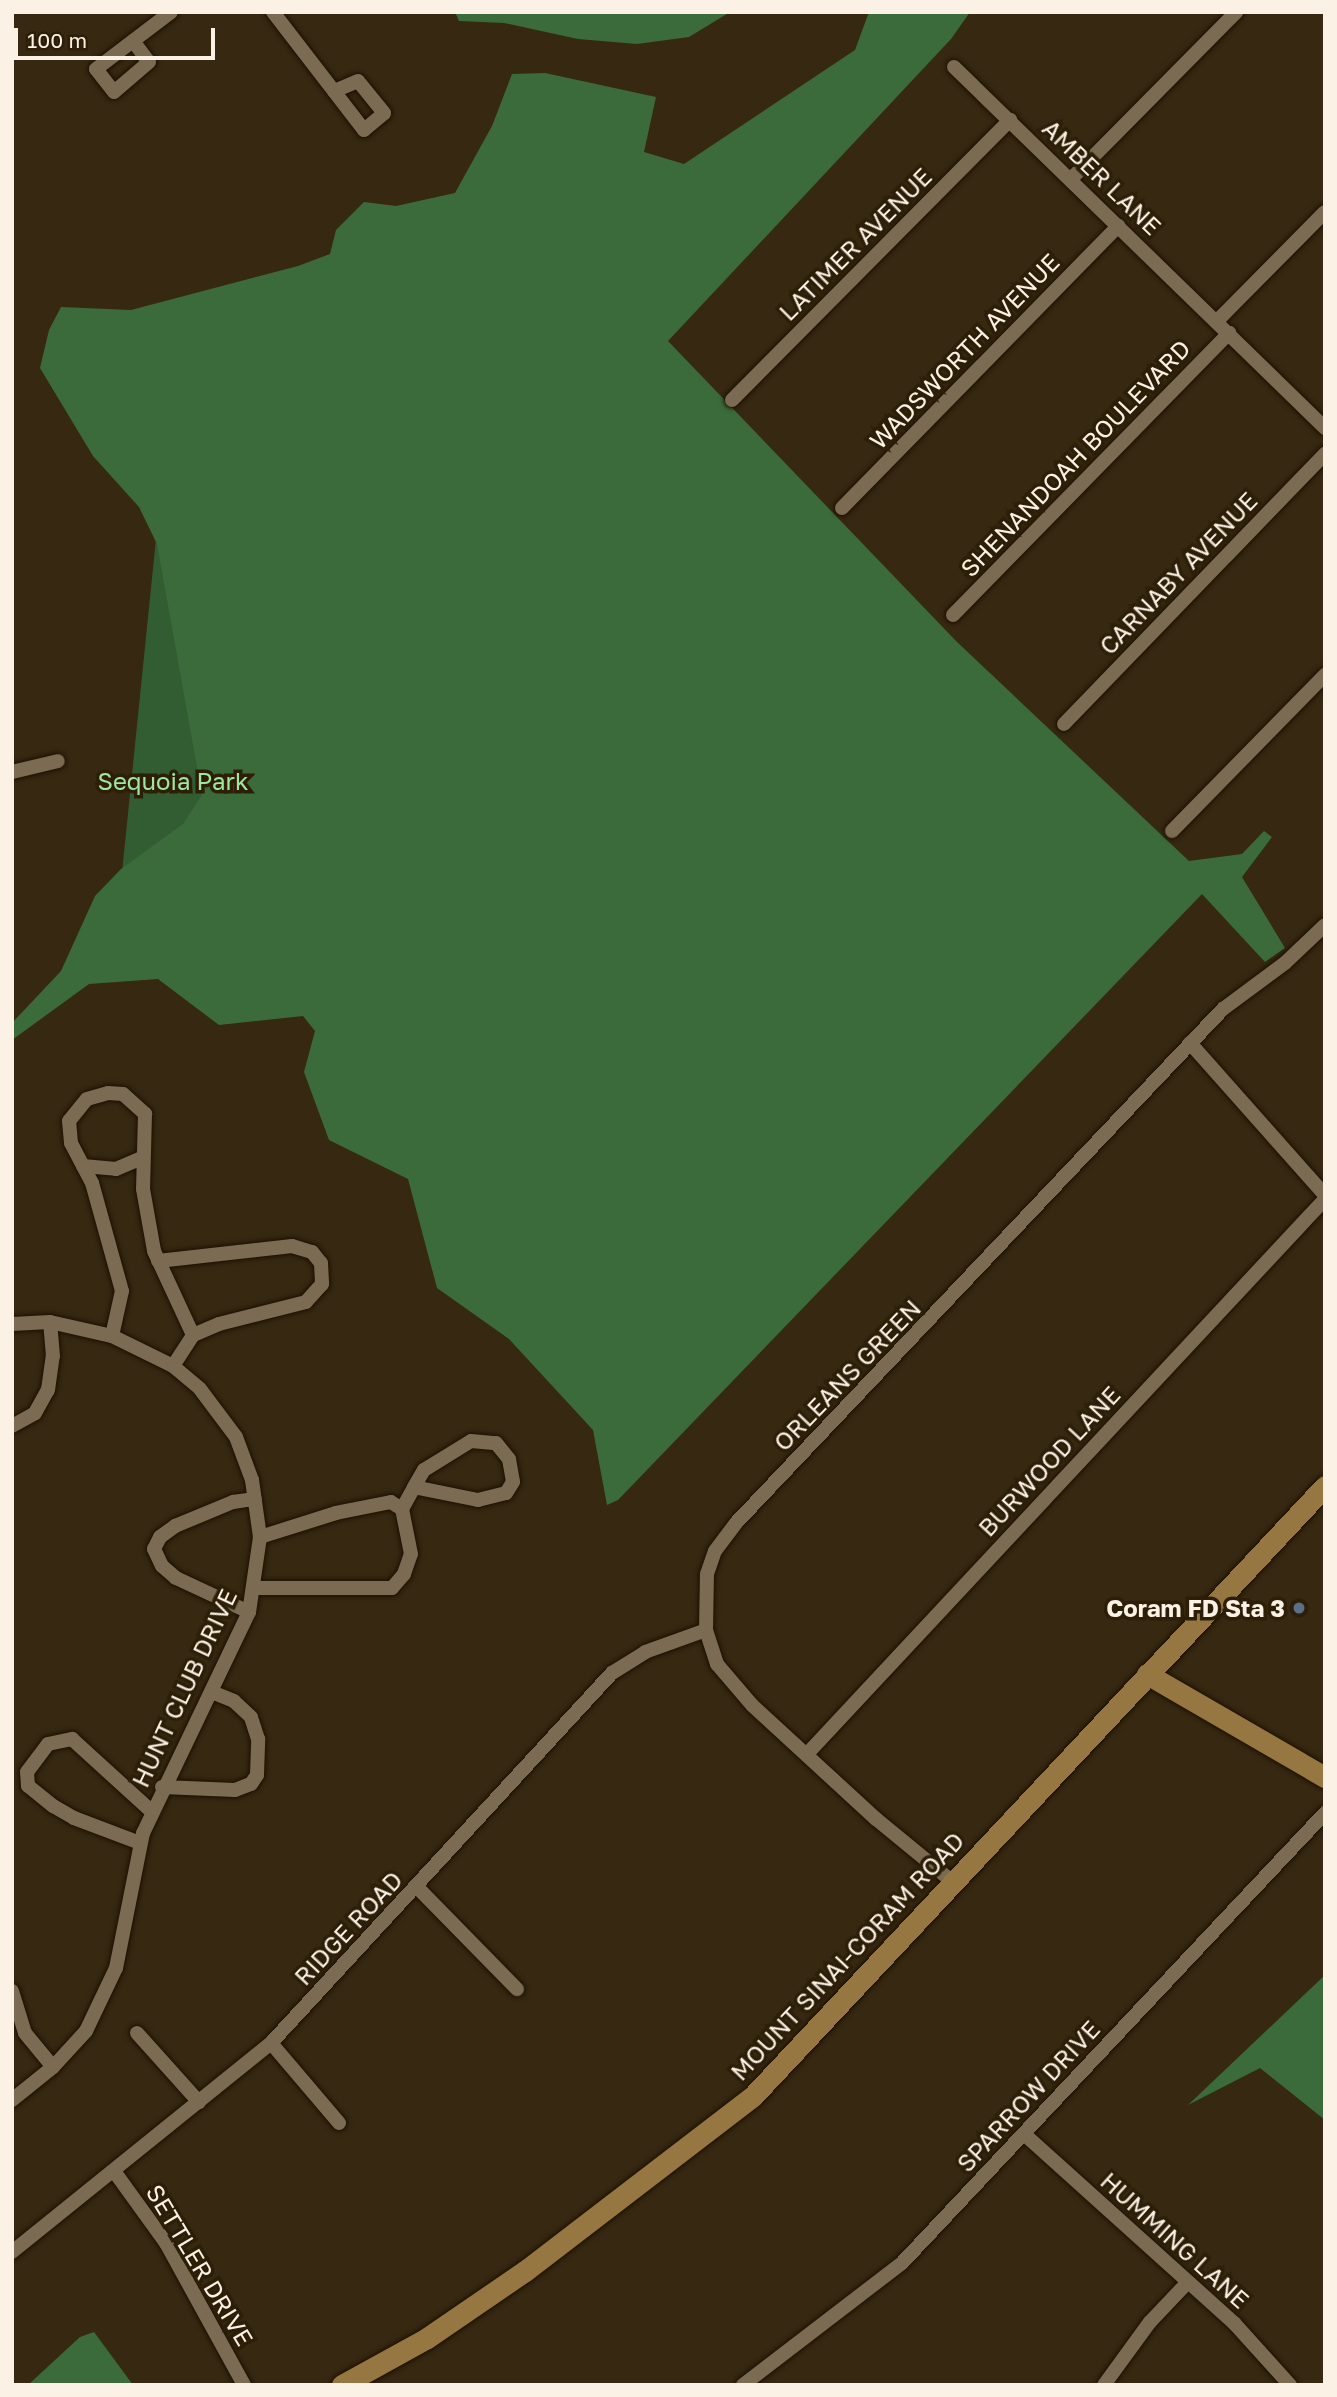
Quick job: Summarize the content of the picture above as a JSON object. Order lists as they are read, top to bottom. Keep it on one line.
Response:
{"streets":{"main road":["MOUNT SINAI-CORAM ROAD"],"street":["AMBER LANE","LATIMER AVENUE","WADSWORTH AVENUE","SHENANDOAH BOULEVARD","CARNABY AVENUE","ORLEANS GREEN","BURWOOD LANE","HUNT CLUB DRIVE","RIDGE ROAD","SPARROW DRIVE","HUMMING LANE","SETTLER DRIVE"]},"crossings":[["AMBER LANE","LATIMER AVENUE"],["AMBER LANE","WADSWORTH AVENUE"],["AMBER LANE","SHENANDOAH BOULEVARD"],["ORLEANS GREEN","BURWOOD LANE"],["ORLEANS GREEN","RIDGE ROAD"],["ORLEANS GREEN","MOUNT SINAI-CORAM ROAD"],["RIDGE ROAD","SETTLER DRIVE"],["SPARROW DRIVE","HUMMING LANE"]],"parks":["Sequoia Park"],"places":["Coram FD Sta 3"],"scale_bar":"100 m"}
